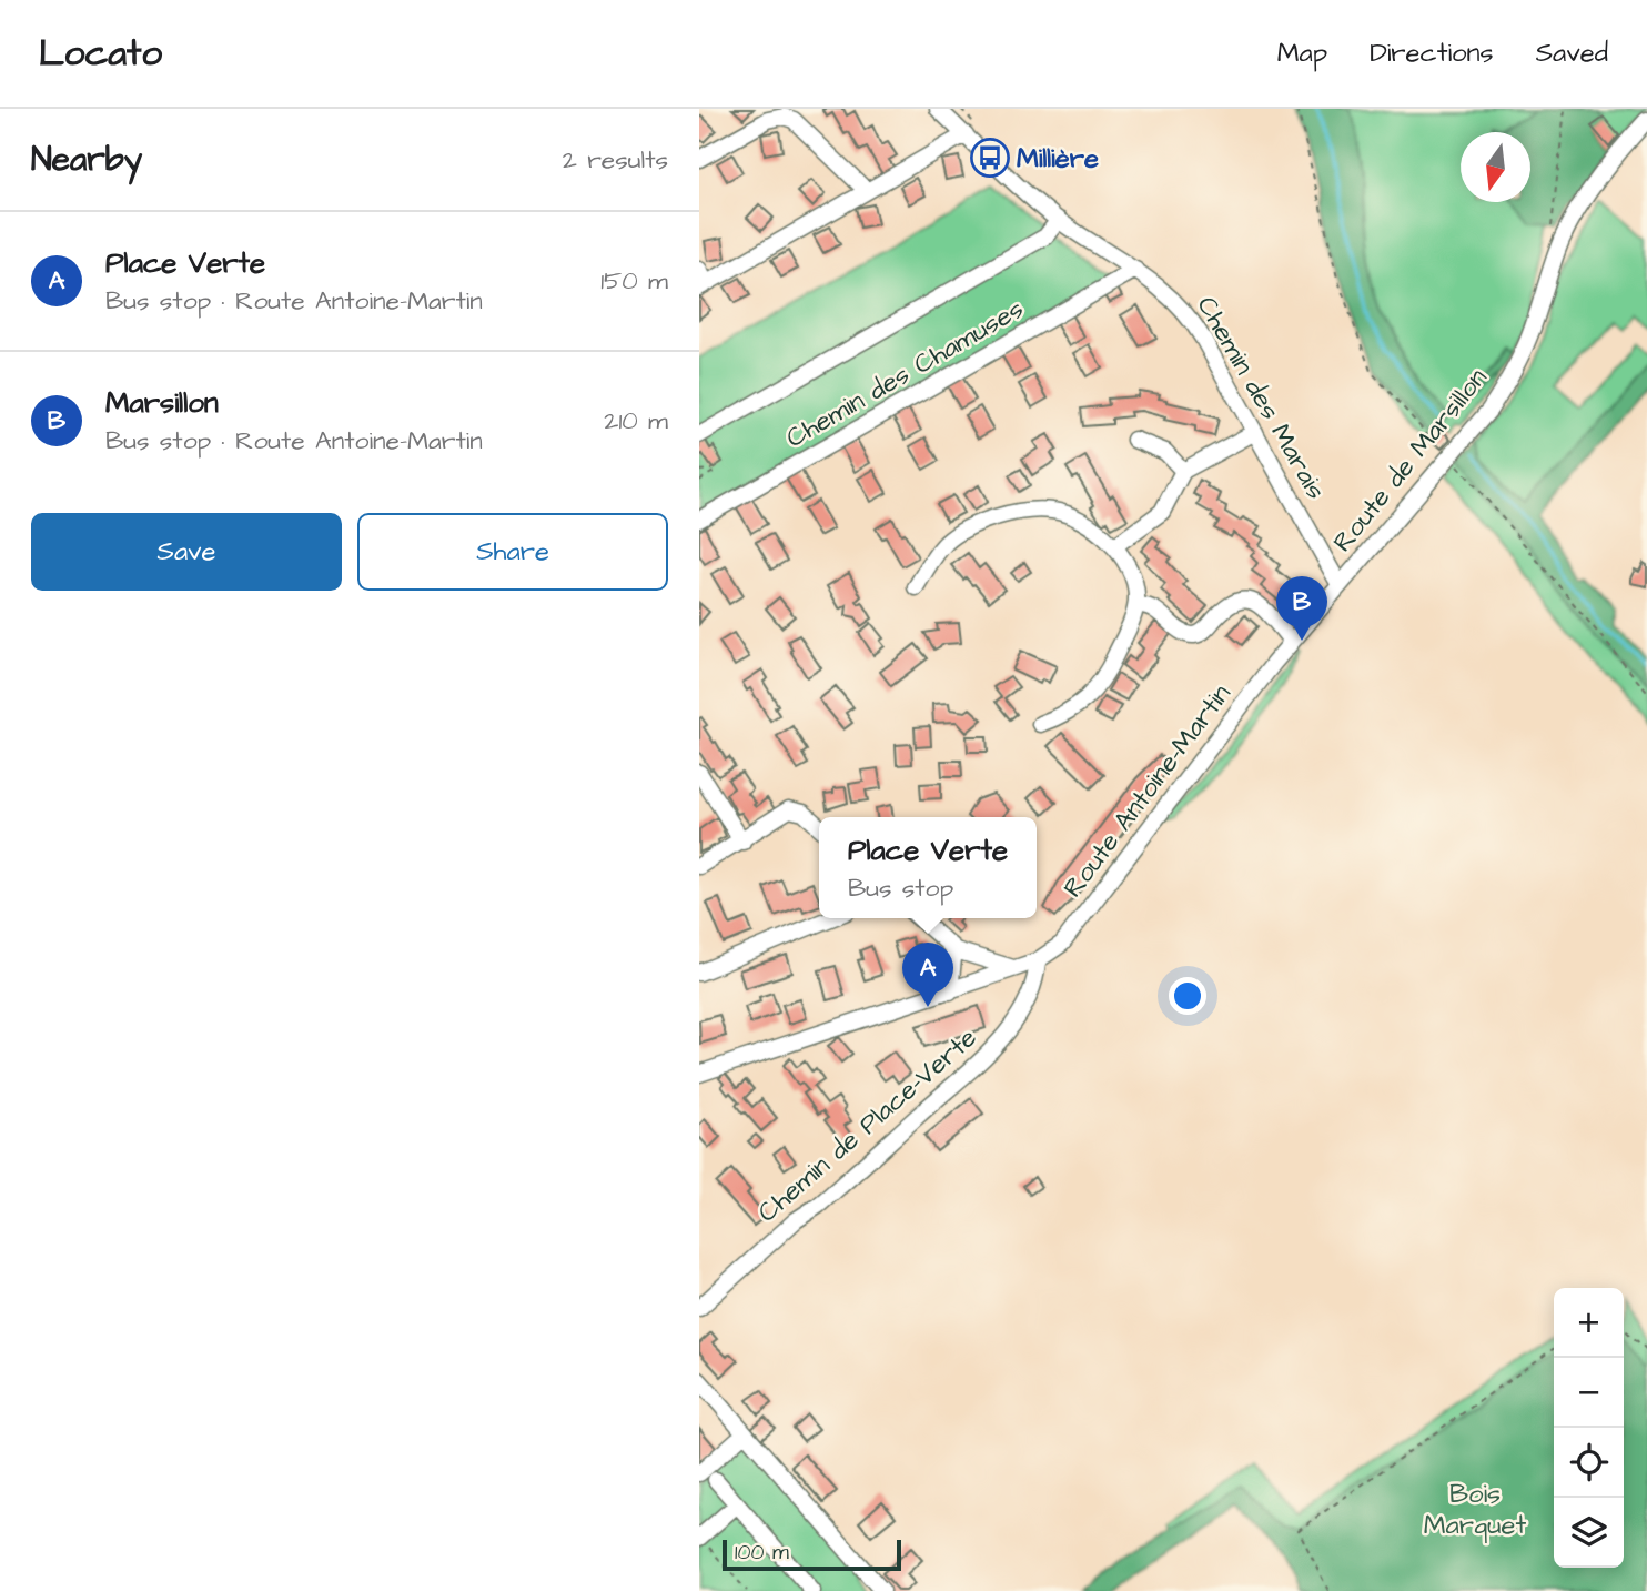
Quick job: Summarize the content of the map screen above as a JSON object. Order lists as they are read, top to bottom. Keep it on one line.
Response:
{"streets":{"street":["Chemin des Chamuses","Chemin des Marais","Route de Marsillon","Route Antoine-Martin","Chemin de Place-Verte"]},"crossings":[["Chemin des Chamuses","Chemin des Marais"],["Chemin des Marais","Route de Marsillon"],["Chemin des Marais","Route Antoine-Martin"],["Route de Marsillon","Route Antoine-Martin"],["Route Antoine-Martin","Chemin de Place-Verte"]],"parks":["Bois Marquet"],"places":{"bus stop":["Millière"]},"scale_bar":"100 m","north":"bottom","page":{"header":"Locato","nav":["Map","Directions","Saved"],"heading":["Nearby","2 results"],"list":[{"mark":"A","name":"Place Verte","note":"Bus stop · Route Antoine-Martin","value":"150 m"},{"mark":"B","name":"Marsillon","note":"Bus stop · Route Antoine-Martin","value":"210 m"}],"buttons":["Save","Share"],"pins":["B","A"],"popup":["Place Verte","Bus stop"],"map_buttons":["+","−"],"scale":"100 m"}}
